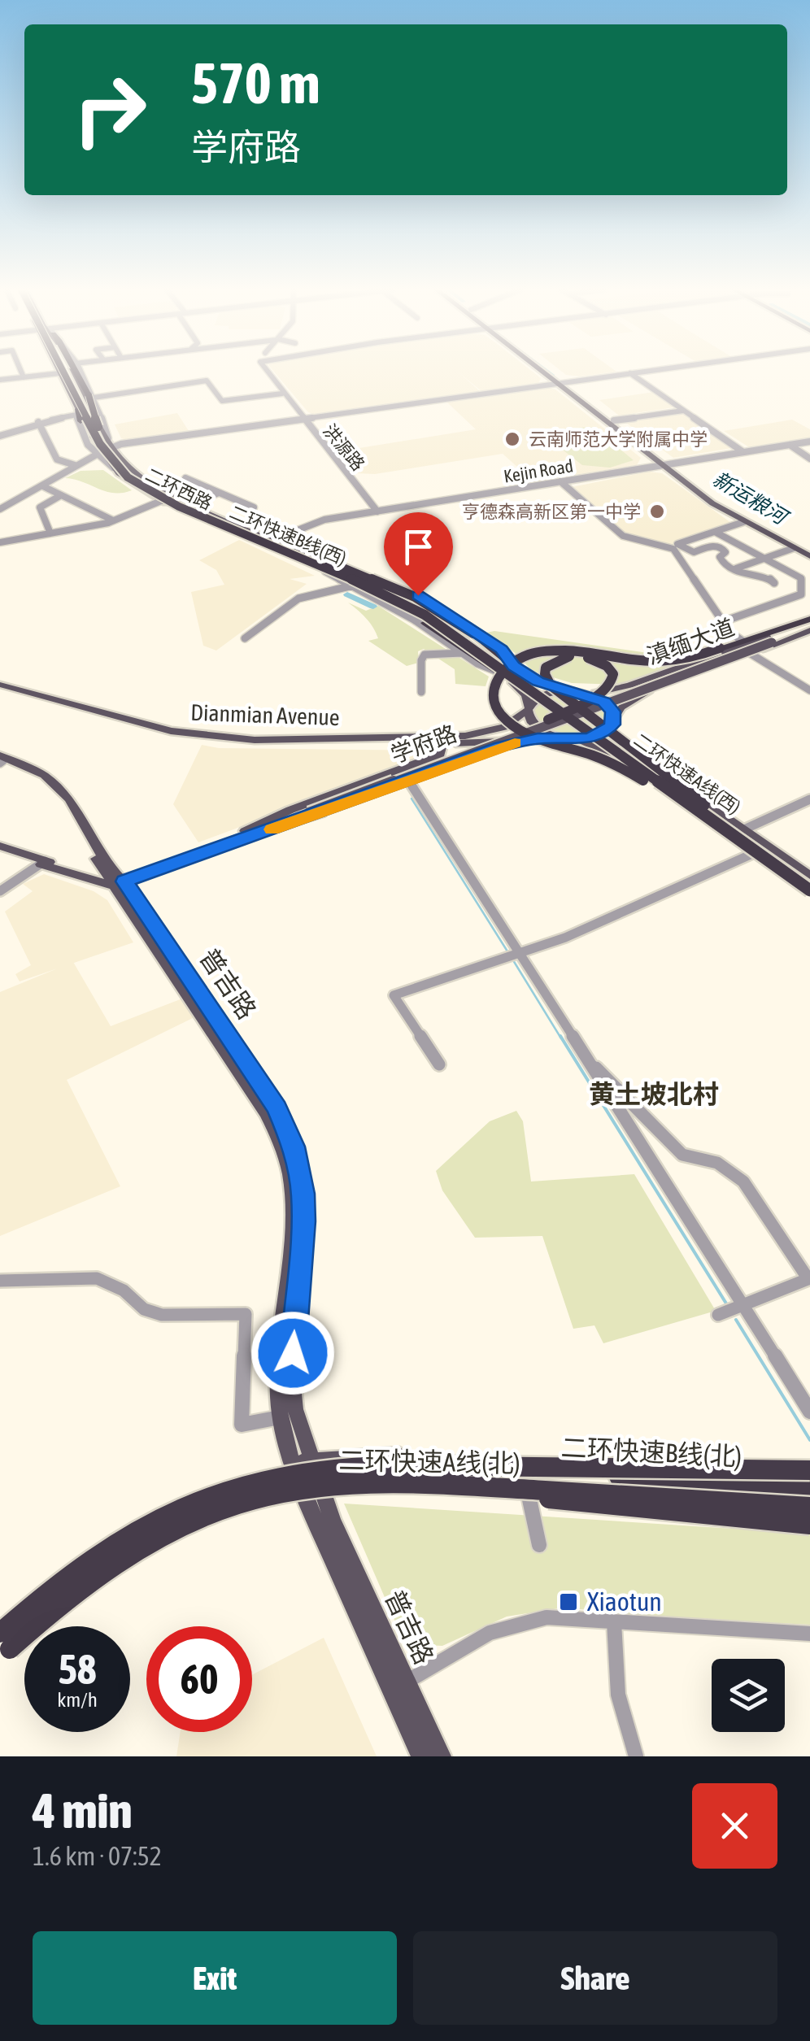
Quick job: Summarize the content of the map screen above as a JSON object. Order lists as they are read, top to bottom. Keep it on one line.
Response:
{"streets":{"highway":["二环快速B线(西)","二环快速A线(西)","二环快速B线(北)","二环快速A线(北)"],"main road":["二环西路","滇缅大道","Dianmian Avenue","学府路","普吉路"],"street":["洪源路","Kejin Road"]},"crossings":[["洪源路","Kejin Road"],["Kejin Road","二环西路"],["Kejin Road","二环快速A线(西)"],["二环西路","二环快速B线(西)"],["二环西路","滇缅大道"],["二环西路","Dianmian Avenue"],["二环西路","学府路"],["二环西路","二环快速A线(西)"],["滇缅大道","Dianmian Avenue"],["Dianmian Avenue","学府路"],["学府路","普吉路"],["二环快速B线(北)","二环快速A线(北)"]],"districts":["黄土坡北村"],"water":["新运粮河"],"places":{"other":["云南师范大学附属中学","亨德森高新区第一中学"],"transit":["Xiaotun"]},"page":{"turn":["570 m","学府路"],"speed":"58 km/h","limit":"60","heading":["4 min","1.6 km · 07:52"],"buttons":["Exit","Share"]}}
